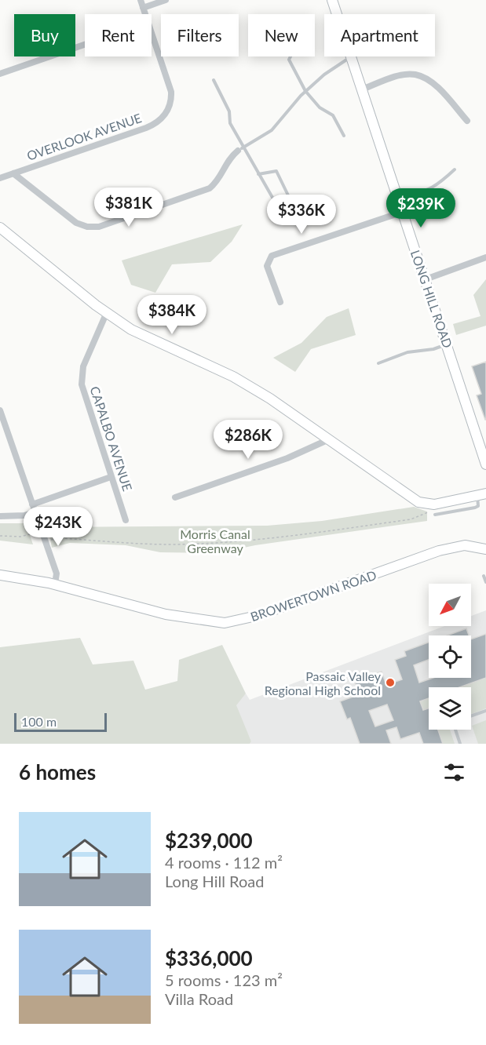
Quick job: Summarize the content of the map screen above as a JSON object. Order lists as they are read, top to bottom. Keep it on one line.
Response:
{"streets":{"street":["OVERLOOK AVENUE","LONG HILL ROAD","CAPALBO AVENUE","BROWERTOWN ROAD"]},"parks":["Morris Canal Greenway"],"places":["Passaic Valley Regional High School"],"scale_bar":"100 m","north":"bottom left","page":{"chip":["Buy","Rent","Filters","New","Apartment"],"price":["$381K","$239K","$336K","$384K","$286K","$243K"],"scale":"100 m","heading":"6 homes","list":[{"name":"$239,000","note":"4 rooms · 112 m² · Long Hill Road"},{"name":"$336,000","note":"5 rooms · 123 m² · Villa Road"}]}}
